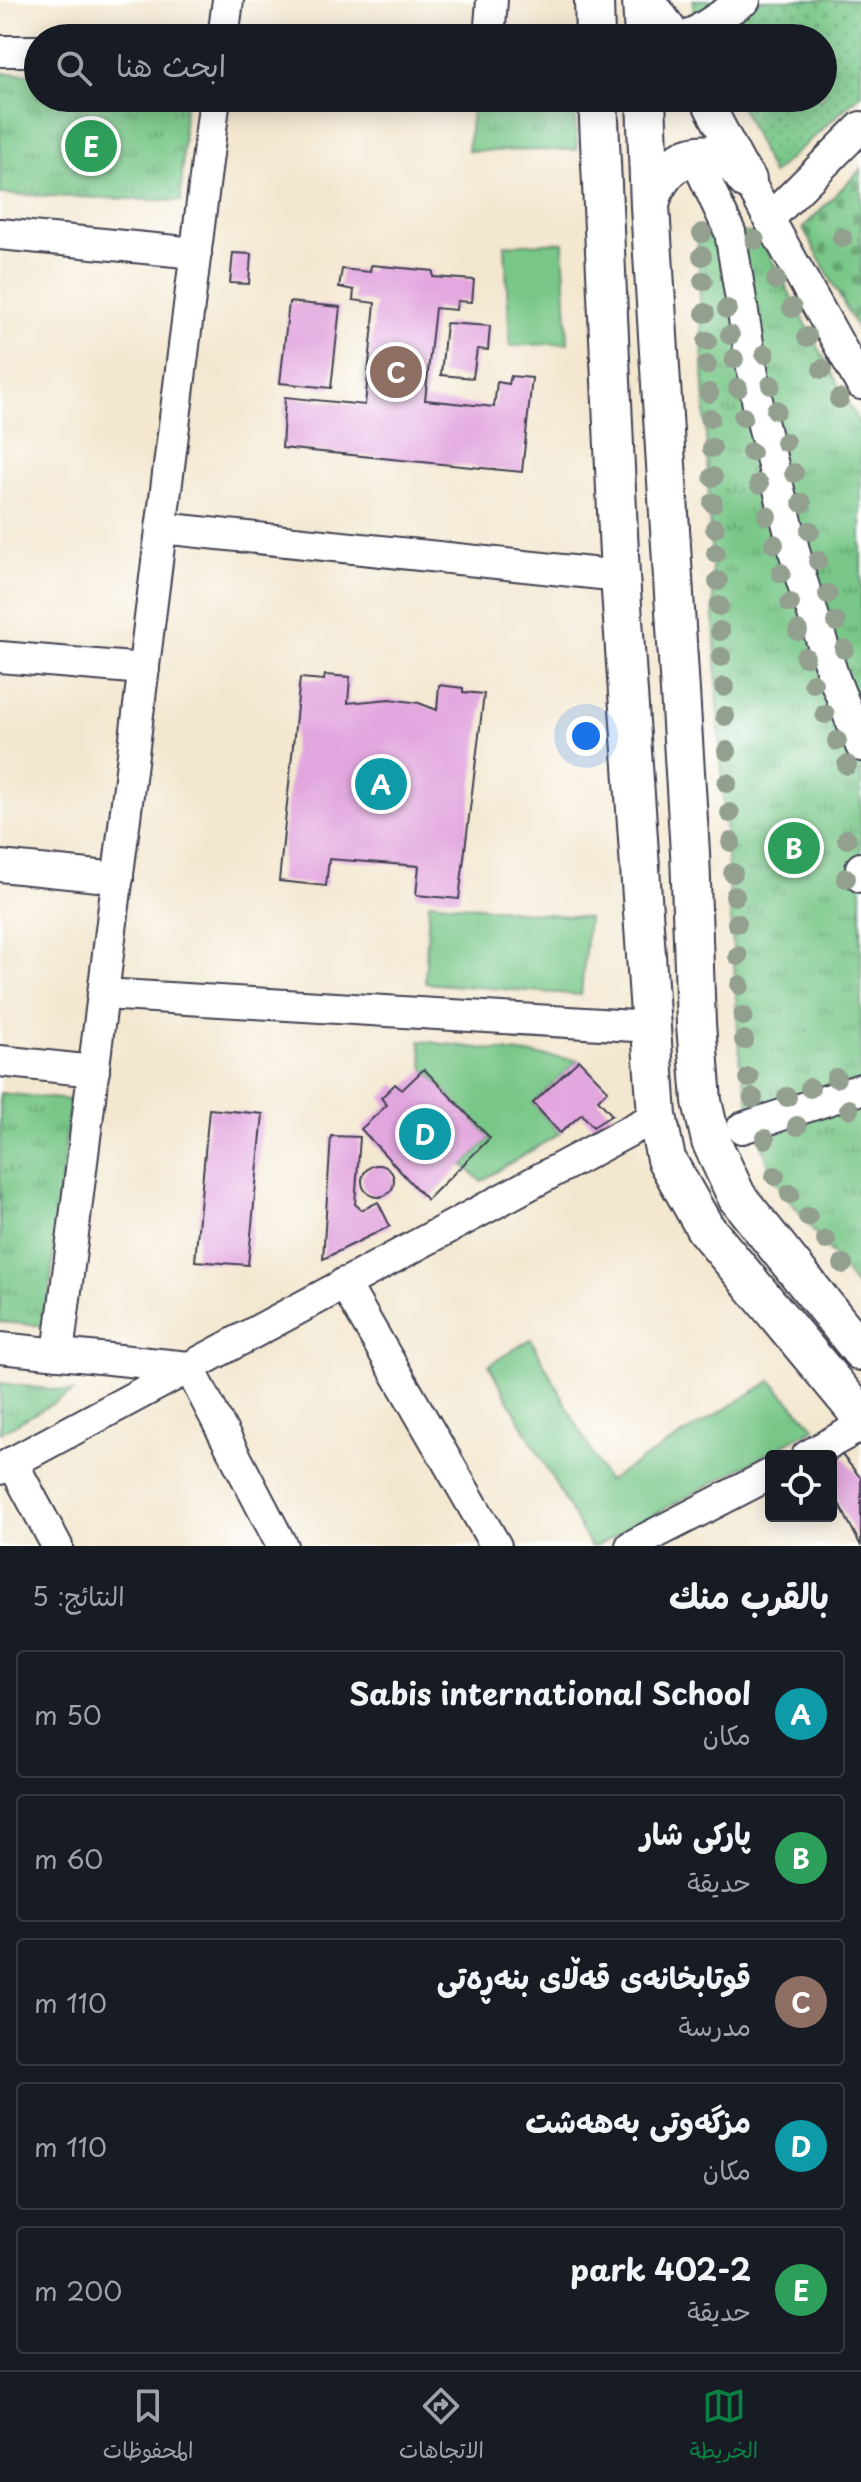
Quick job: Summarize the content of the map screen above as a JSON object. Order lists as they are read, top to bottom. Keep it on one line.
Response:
{"page":{"search":"ابحث هنا","pins":["E","C","A","B","D"],"heading":["بالقرب منك","النتائج: 5"],"list":[{"mark":"A","name":"Sabis international School","note":"مكان","value":"50 m"},{"mark":"B","name":"پارکی شار","note":"حديقة","value":"60 m"},{"mark":"C","name":"قوتابخانەی قەڵای بنەڕەتی","note":"مدرسة","value":"110 m"},{"mark":"D","name":"مزگەوتی بەهەشت","note":"مكان","value":"110 m"},{"mark":"E","name":"park 402-2","note":"حديقة","value":"200 m"}],"nav":["الخريطة","الاتجاهات","المحفوظات"]}}
